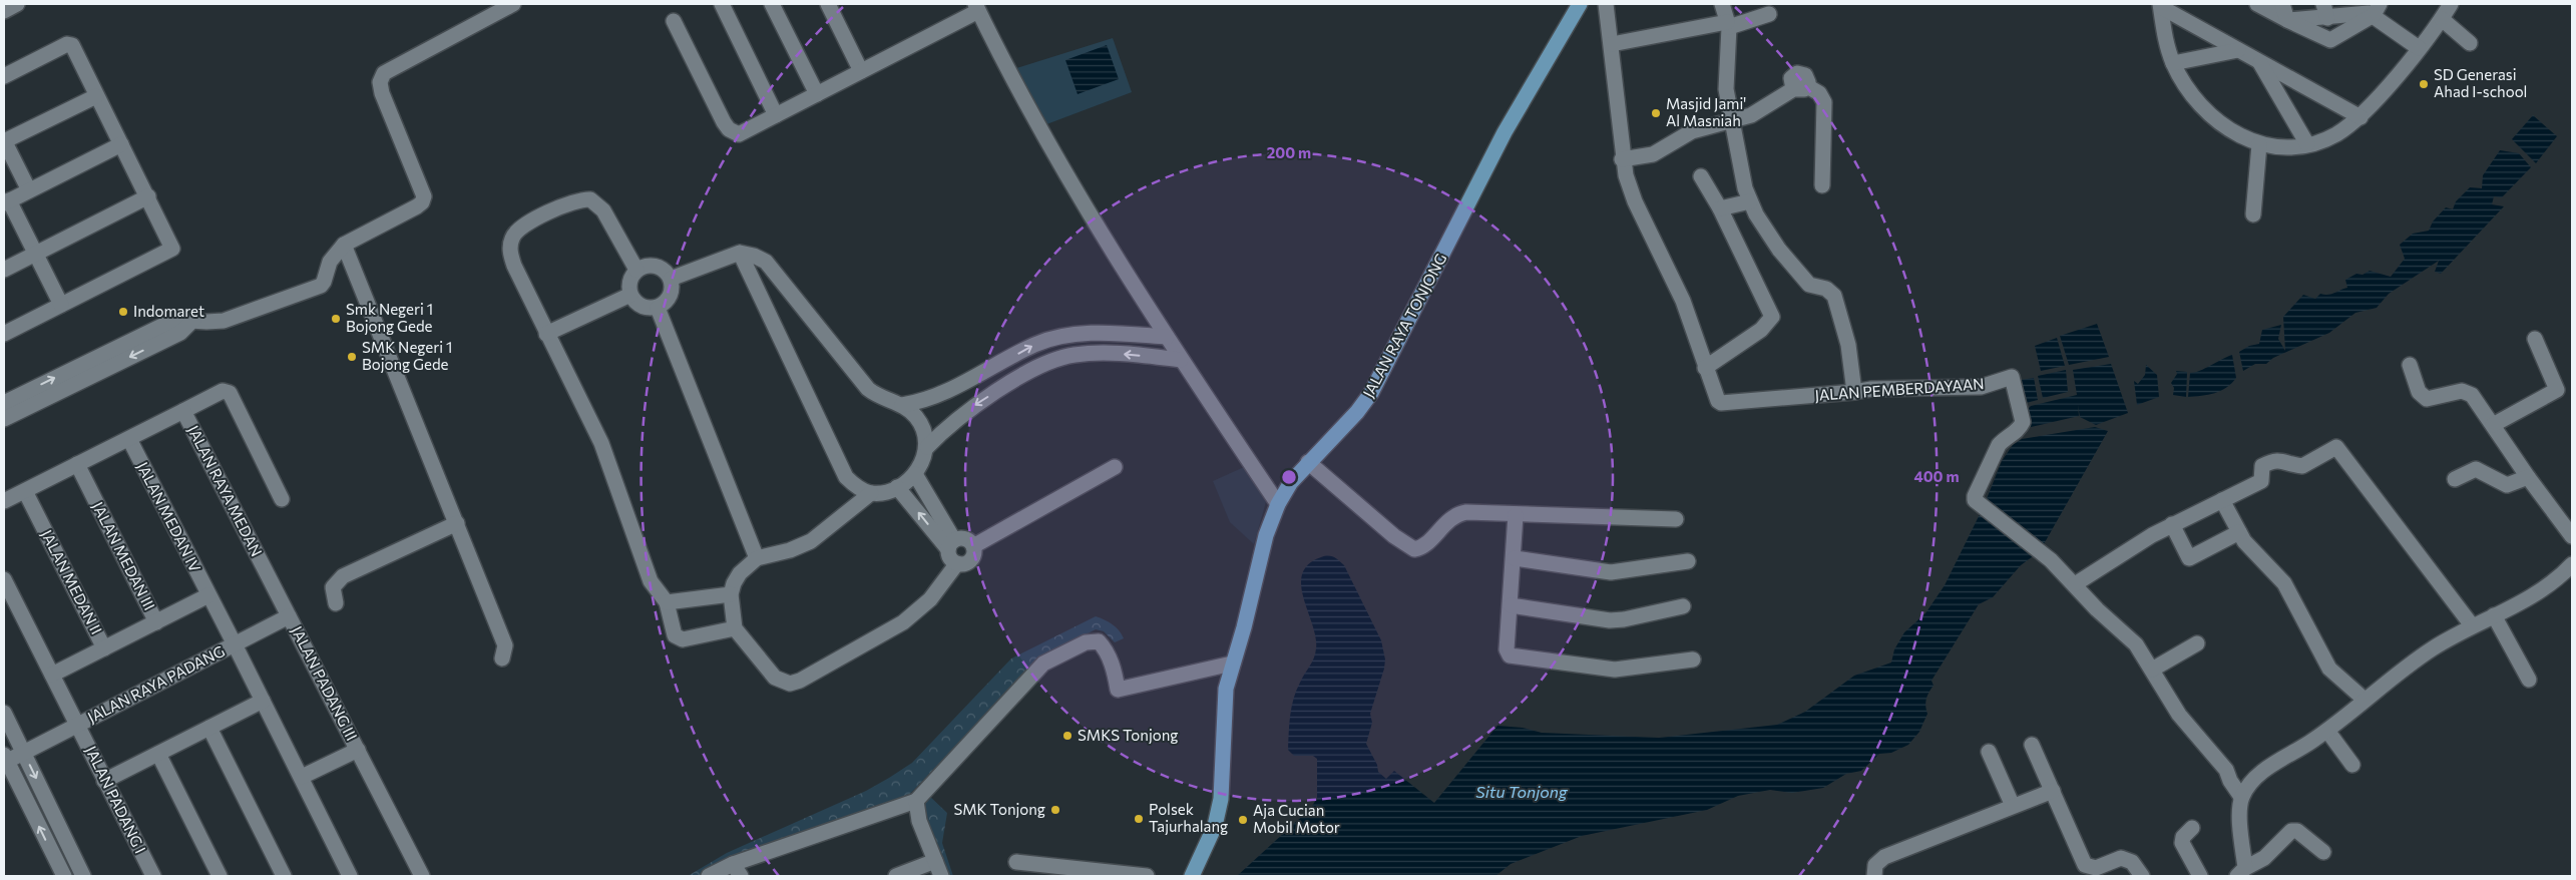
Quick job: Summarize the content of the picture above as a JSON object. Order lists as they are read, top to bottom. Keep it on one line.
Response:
{"streets":{"main road":["JALAN RAYA TONJONG"],"street":["JALAN PEMBERDAYAAN","JALAN RAYA MEDAN","JALAN MEDAN IV","JALAN MEDAN III","JALAN MEDAN II","JALAN PADANG III","JALAN RAYA PADANG","JALAN PADANG I"]},"crossings":[["JALAN RAYA MEDAN","JALAN MEDAN IV"],["JALAN RAYA MEDAN","JALAN MEDAN III"],["JALAN RAYA MEDAN","JALAN MEDAN II"],["JALAN RAYA MEDAN","JALAN PADANG III"],["JALAN RAYA MEDAN","JALAN RAYA PADANG"],["JALAN MEDAN IV","JALAN RAYA PADANG"],["JALAN MEDAN III","JALAN MEDAN II"],["JALAN MEDAN II","JALAN PADANG I"],["JALAN PADANG III","JALAN RAYA PADANG"],["JALAN RAYA PADANG","JALAN PADANG I"]],"water":["Situ Tonjong"],"places":["SD Generasi Ahad I-school","Masjid Jami' Al Masniah","Indomaret","Smk Negeri 1 Bojong Gede","SMK Negeri 1 Bojong Gede","SMKS Tonjong","SMK Tonjong","Polsek Tajurhalang","Aja Cucian Mobil Motor"],"rings":["200 m","400 m"]}
